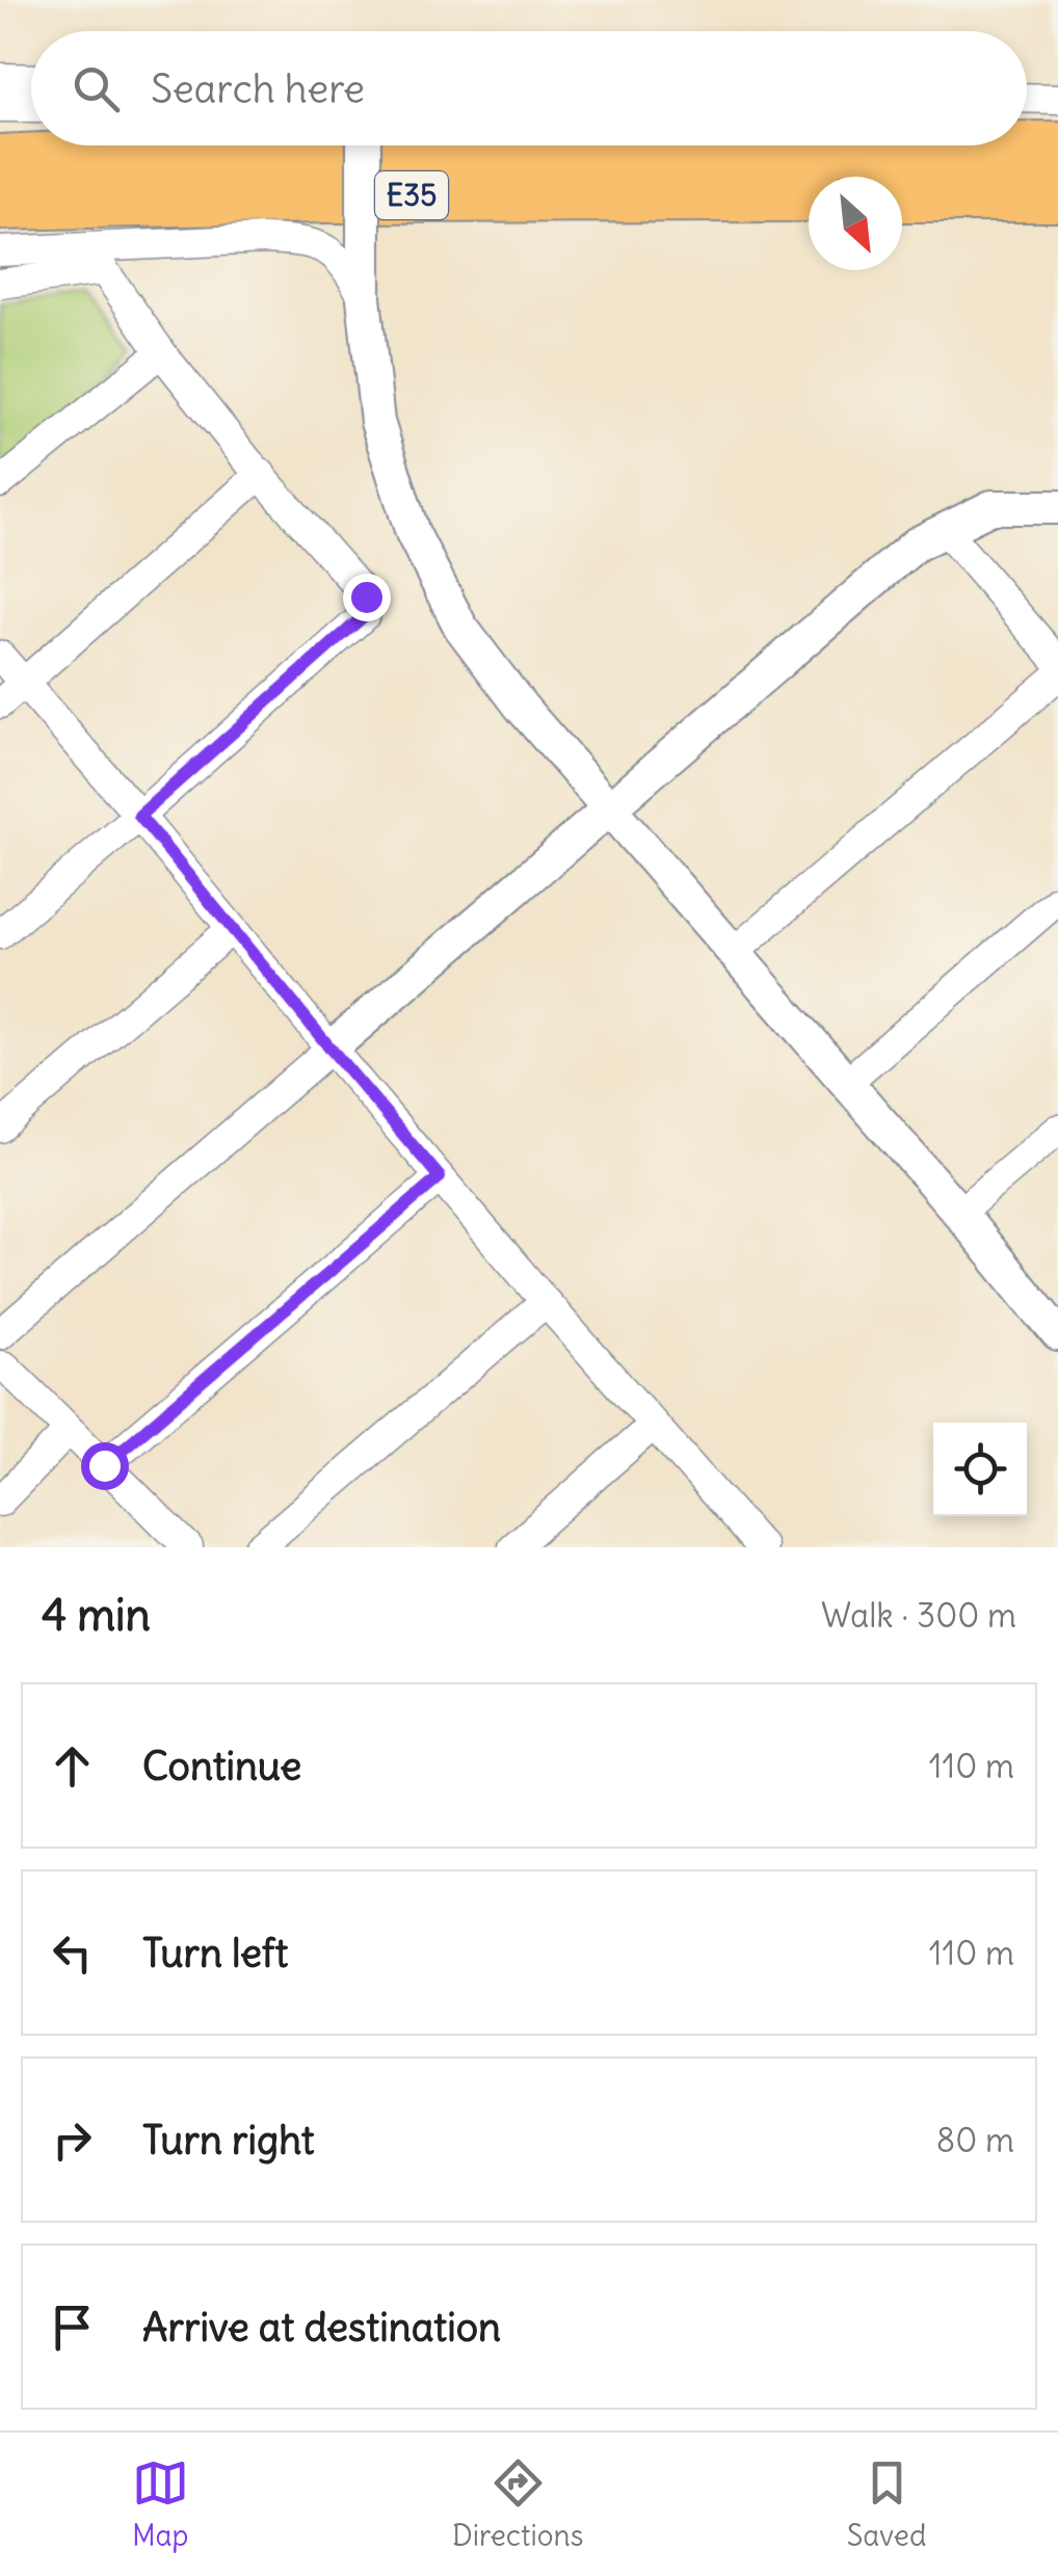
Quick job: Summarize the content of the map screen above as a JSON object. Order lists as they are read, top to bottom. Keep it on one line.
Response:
{"streets":{"highway":["E35"]},"north":"bottom right","page":{"search":"Search here","heading":["4 min","Walk · 300 m"],"list":[["Continue","110 m"],["Turn left","110 m"],["Turn right","80 m"],"Arrive at destination"],"nav":["Map","Directions","Saved"]}}
